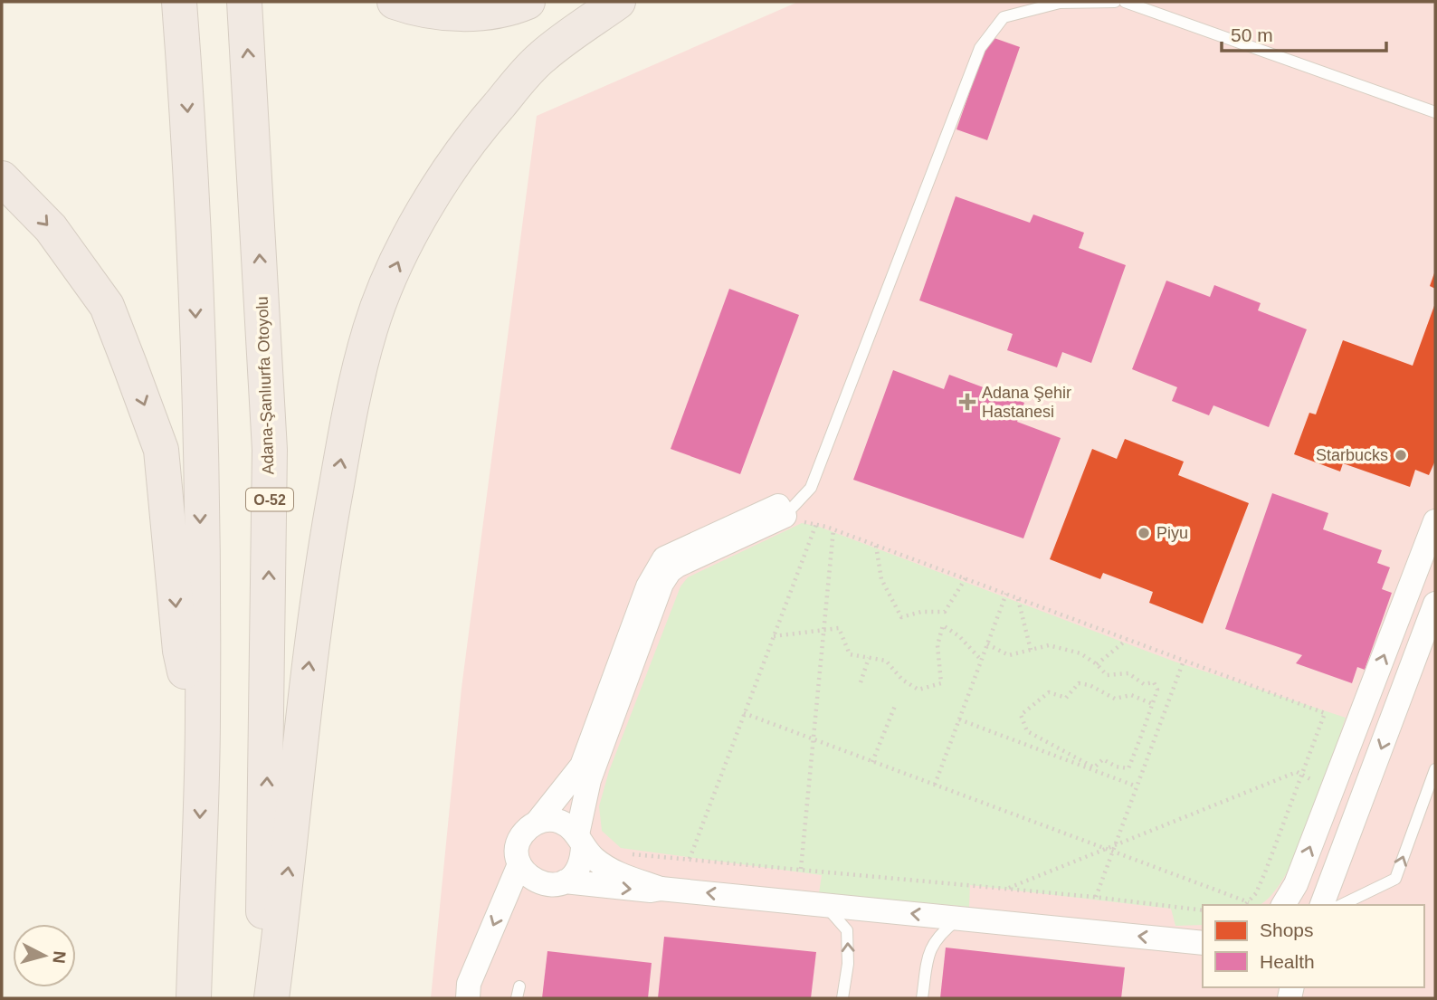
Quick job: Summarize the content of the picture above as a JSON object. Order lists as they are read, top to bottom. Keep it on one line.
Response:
{"streets":{"highway":["Adana-Şanlıurfa Otoyolu","O-52"]},"places":{"health":["Adana Şehir Hastanesi"],"other":["Starbucks","Piyu"]},"legend":["Shops","Health"],"scale_bar":"50 m","north":"right"}
